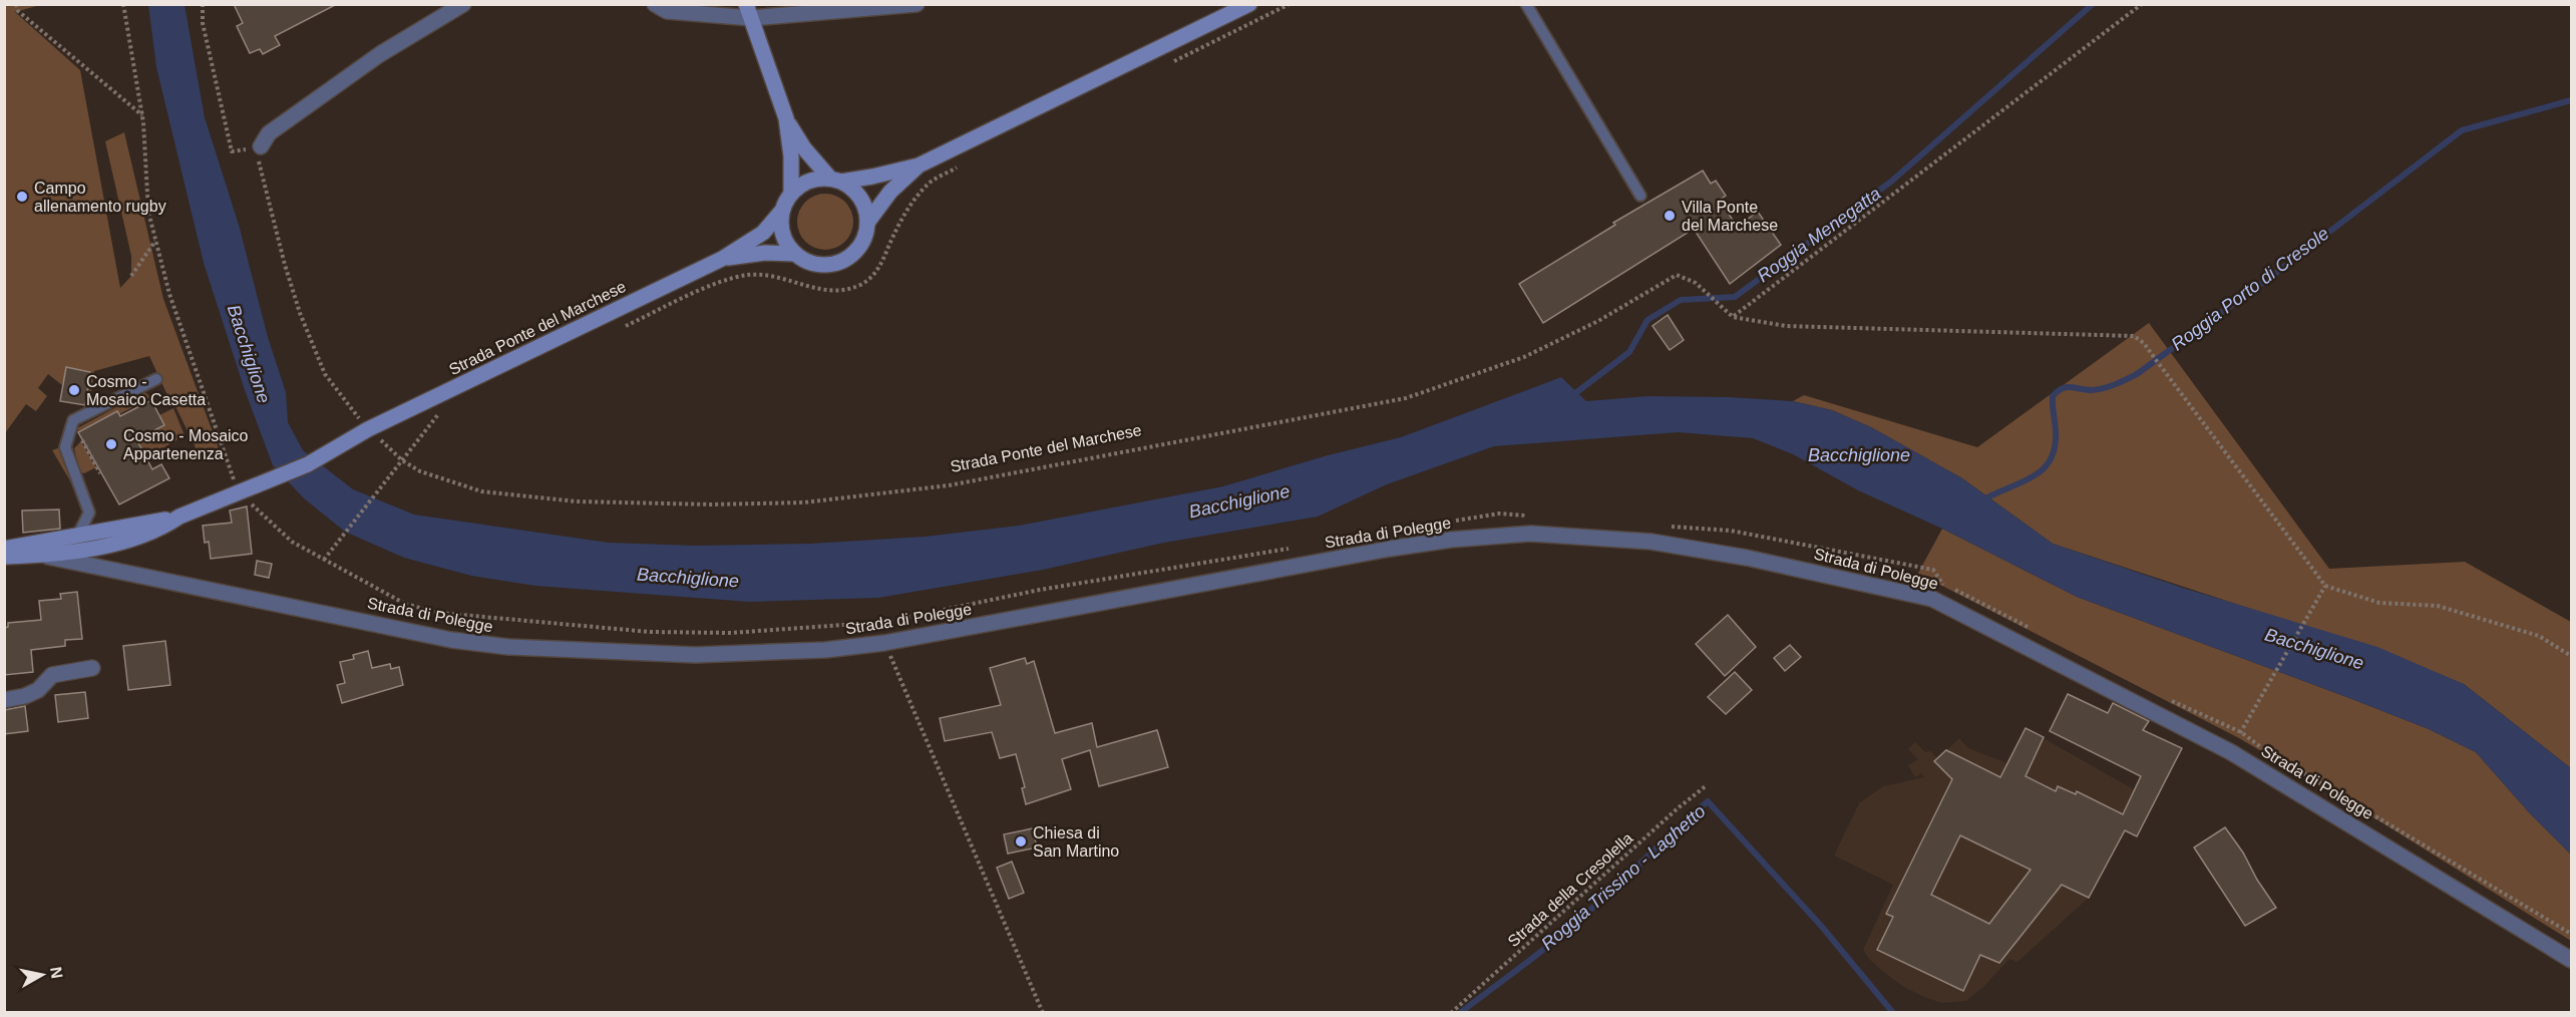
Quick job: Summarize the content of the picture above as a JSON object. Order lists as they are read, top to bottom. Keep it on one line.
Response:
{"streets":{"main road":["Strada Ponte del Marchese"],"street":["Strada di Polegge"],"path":["Strada della Cresolella"]},"water":["Roggia Menegatta","Roggia Porto di Cresole","Bacchiglione","Roggia Trissino - Laghetto"],"places":["Campo allenamento rugby","Villa Ponte del Marchese","Cosmo - Mosaico Casetta","Cosmo - Mosaico Appartenenza","Chiesa di San Martino"],"north":"right"}
